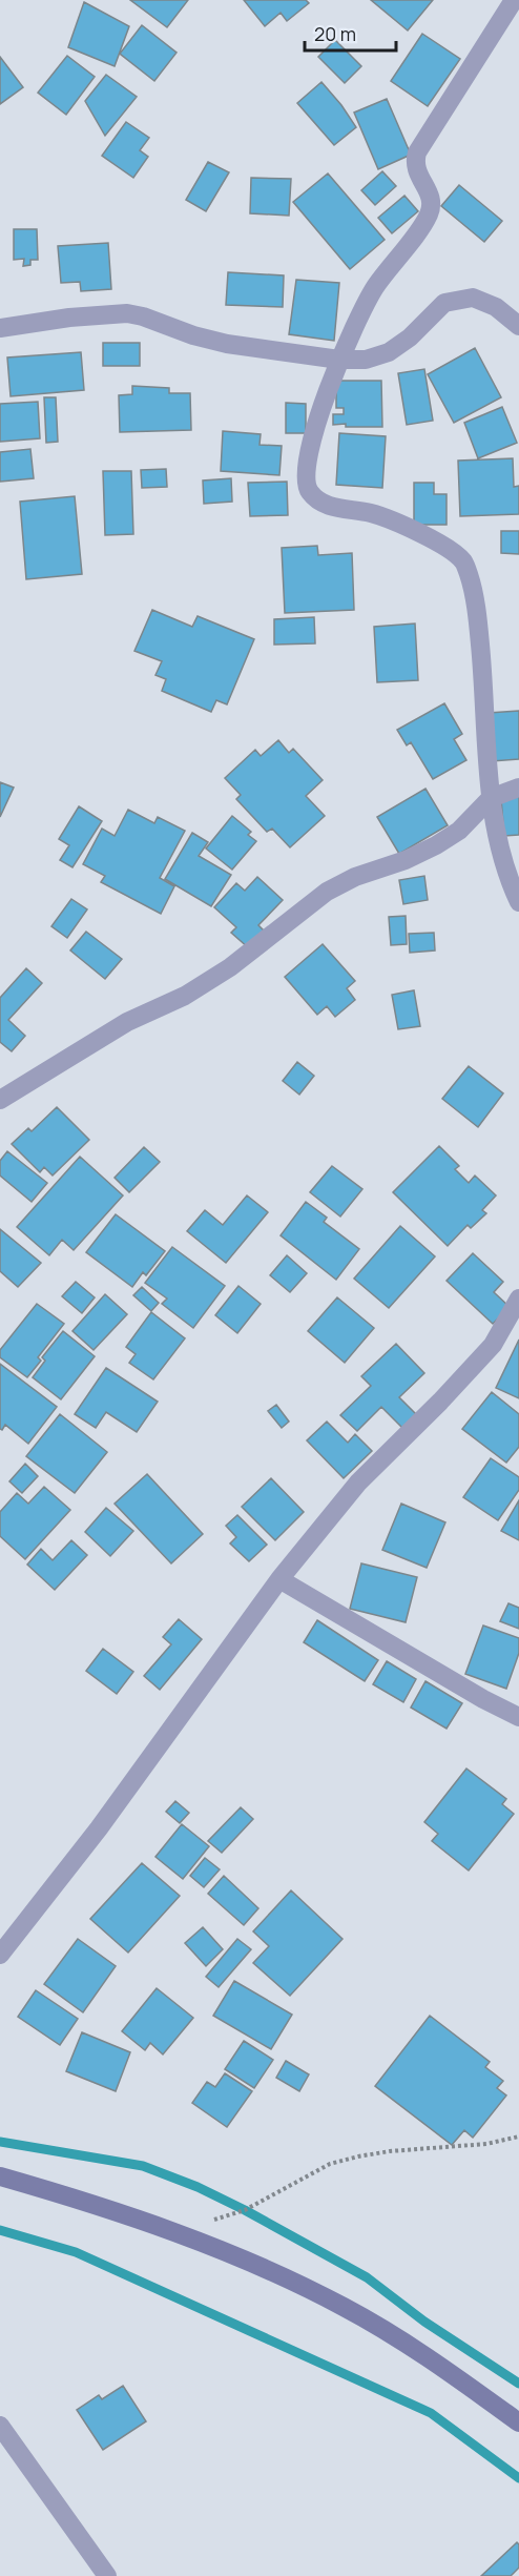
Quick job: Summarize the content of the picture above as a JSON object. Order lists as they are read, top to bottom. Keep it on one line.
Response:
{"scale_bar":"20 m"}
